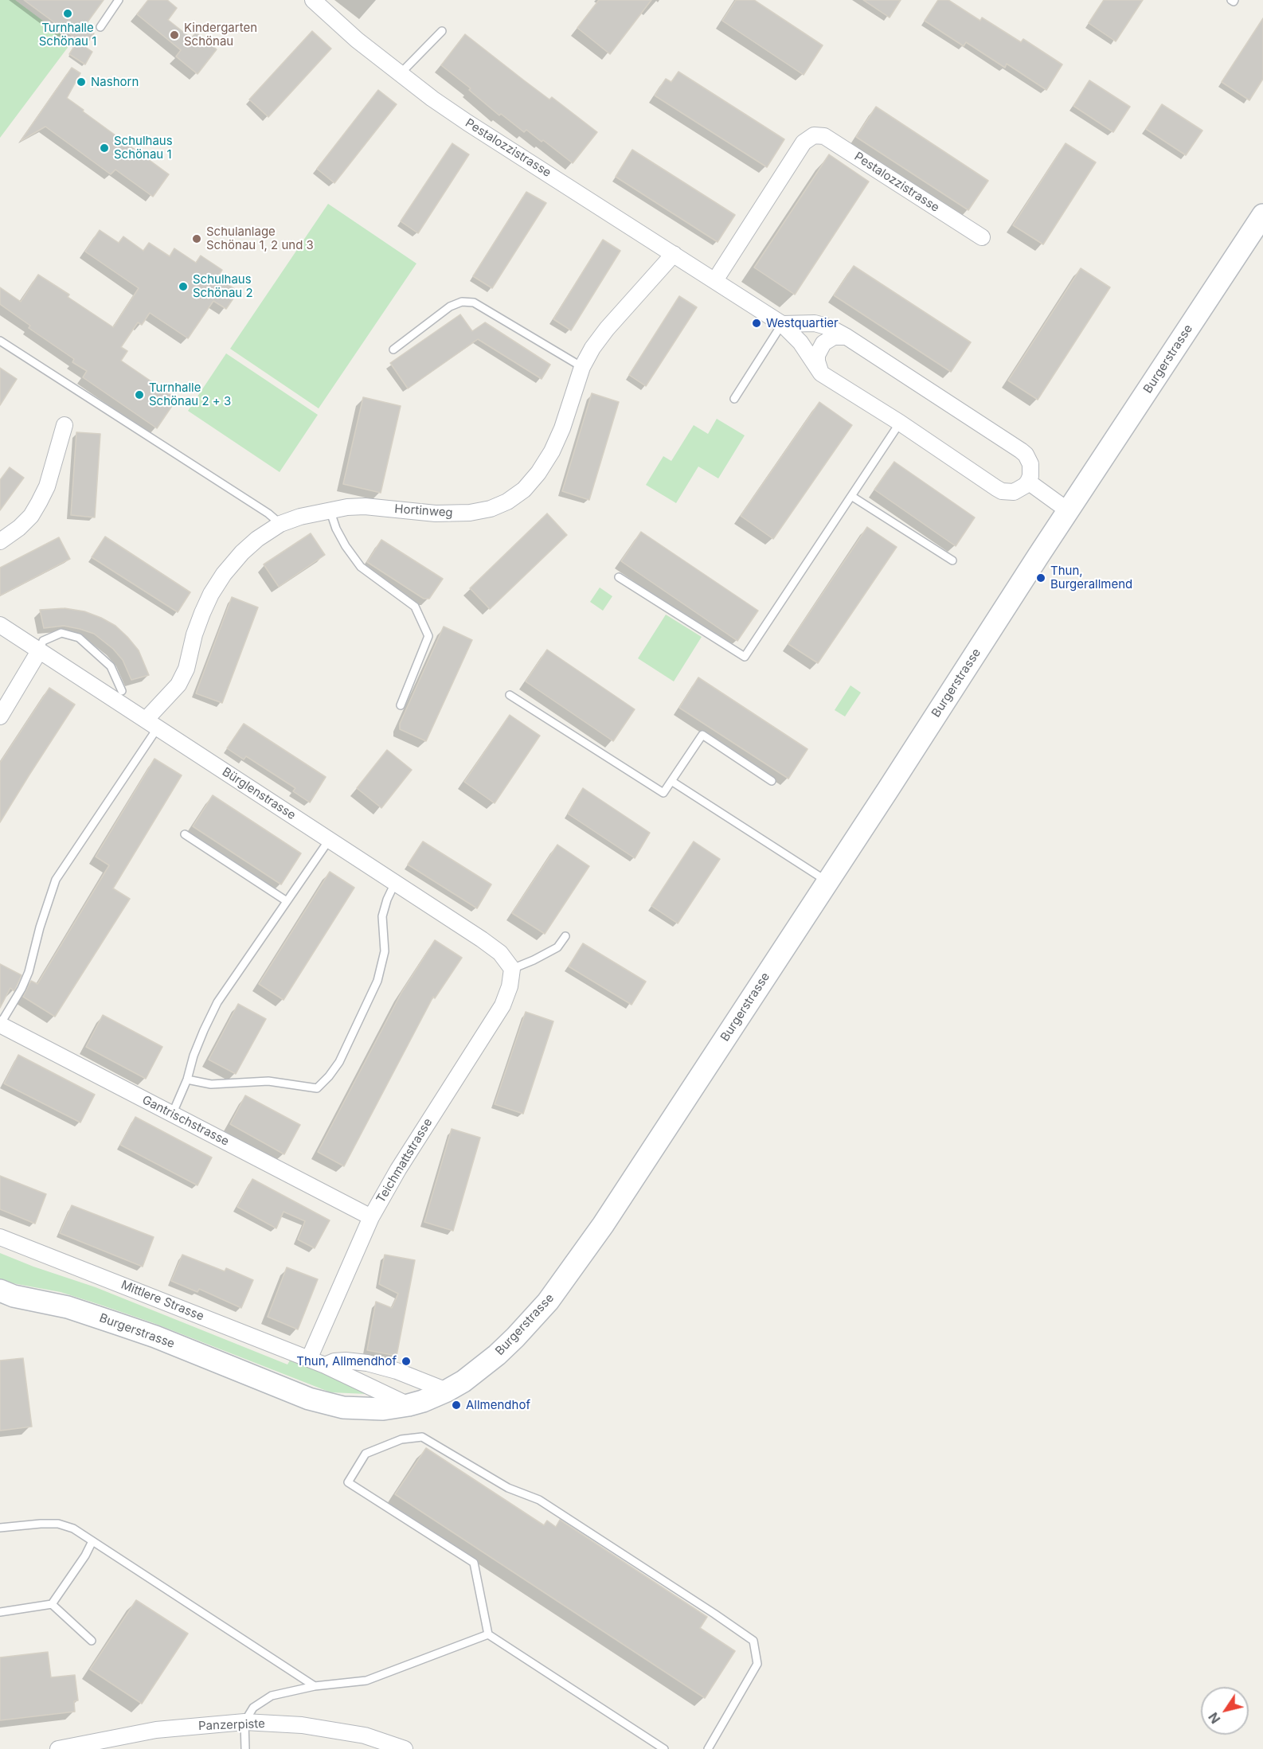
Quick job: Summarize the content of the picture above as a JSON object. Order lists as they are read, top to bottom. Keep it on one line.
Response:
{"streets":{"main road":["Burgerstrasse"],"street":["Pestalozzistrasse","Hortinweg","Bürglenstrasse","Gantrischstrasse","Teichmattstrasse","Mittlere Strasse","Panzerpiste"]},"crossings":[["Pestalozzistrasse","Hortinweg"],["Burgerstrasse","Mittlere Strasse"],["Hortinweg","Bürglenstrasse"],["Bürglenstrasse","Teichmattstrasse"],["Gantrischstrasse","Teichmattstrasse"],["Teichmattstrasse","Mittlere Strasse"]],"places":["Turnhalle Schönau 1","Kindergarten Schönau","Nashorn","Schulhaus Schönau 1","Schulanlage Schönau 1, 2 und 3","Schulhaus Schönau 2","Westquartier","Turnhalle Schönau 2 + 3","Thun, Burgerallmend","Thun, Allmendhof","Allmendhof"],"north":"bottom left"}
